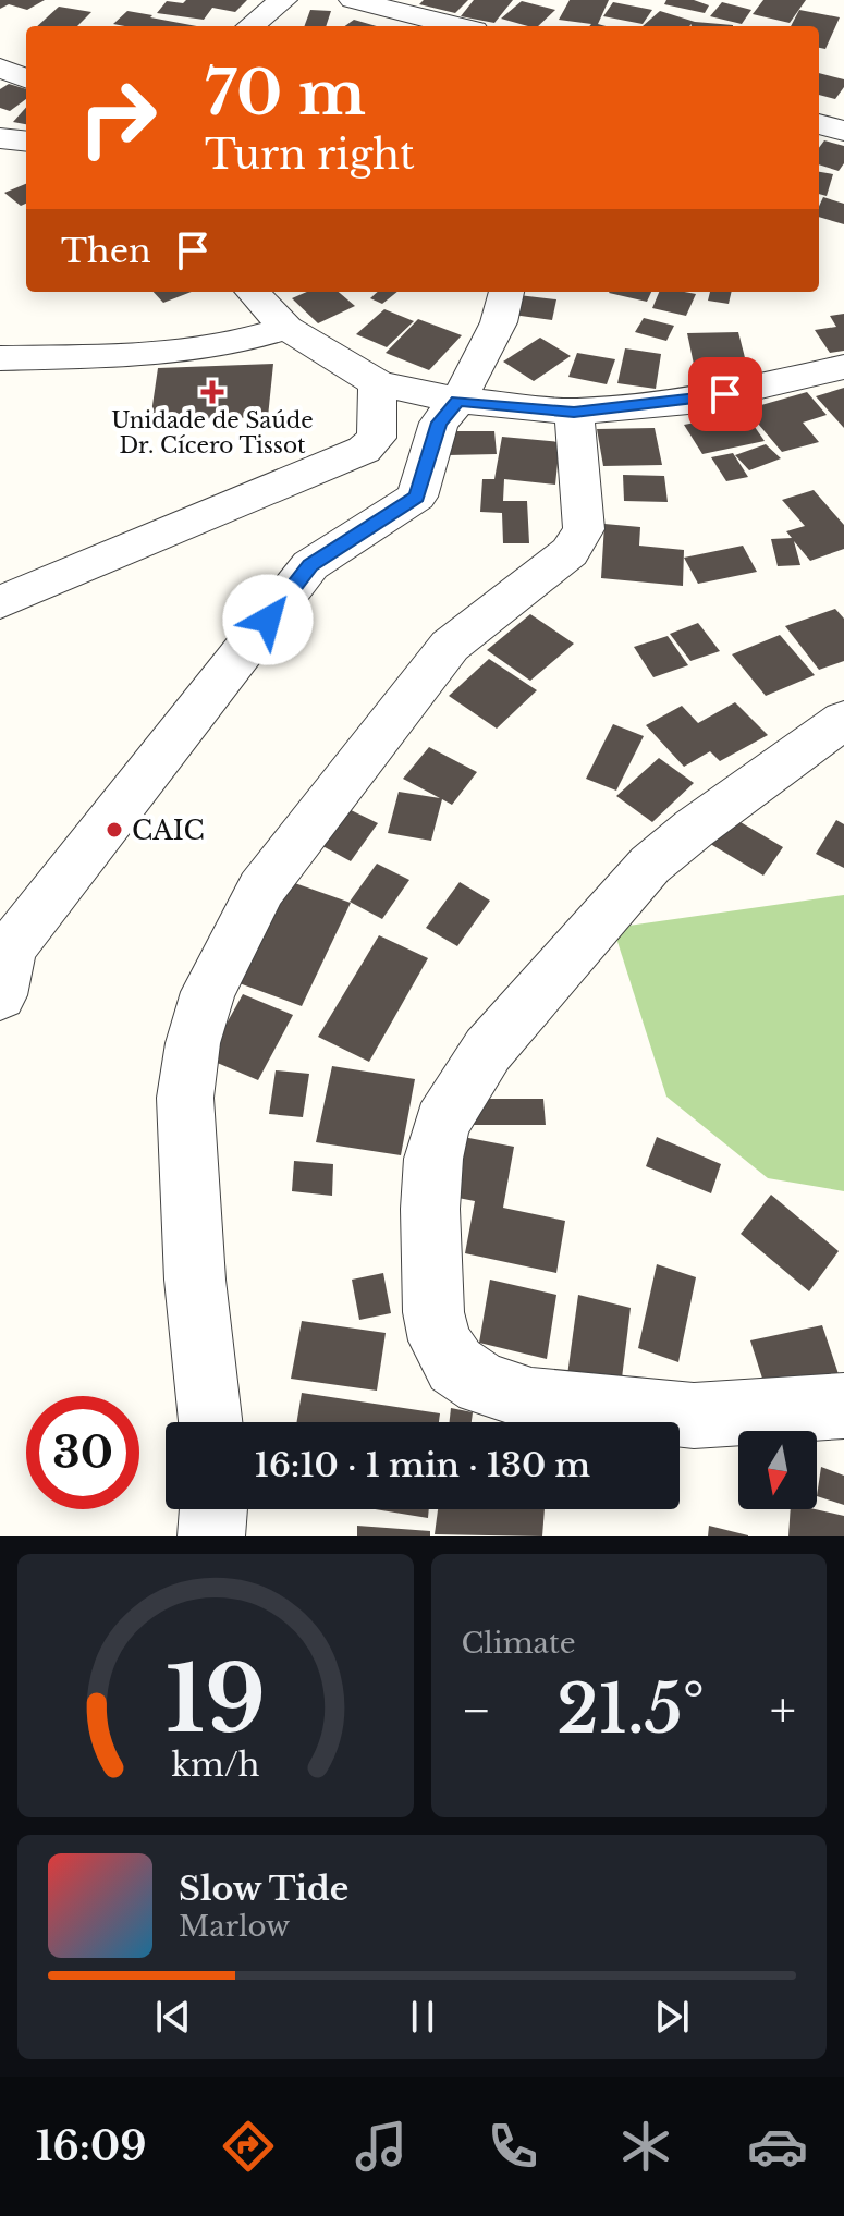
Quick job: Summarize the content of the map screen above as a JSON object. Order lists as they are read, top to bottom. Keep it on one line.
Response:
{"places":{"health":["Unidade de Saúde Dr. Cícero Tissot"],"other":["CAIC"]},"north":"bottom","page":{"turn":["70 m","Turn right"],"then":"Then","limit":"30","trip":"16:10 · 1 min · 130 m","tile":"Climate","heat":["−","21.5°","+"],"song":["Slow Tide","Marlow"],"tabs":"16:09","gauge":["19","km/h"]}}
